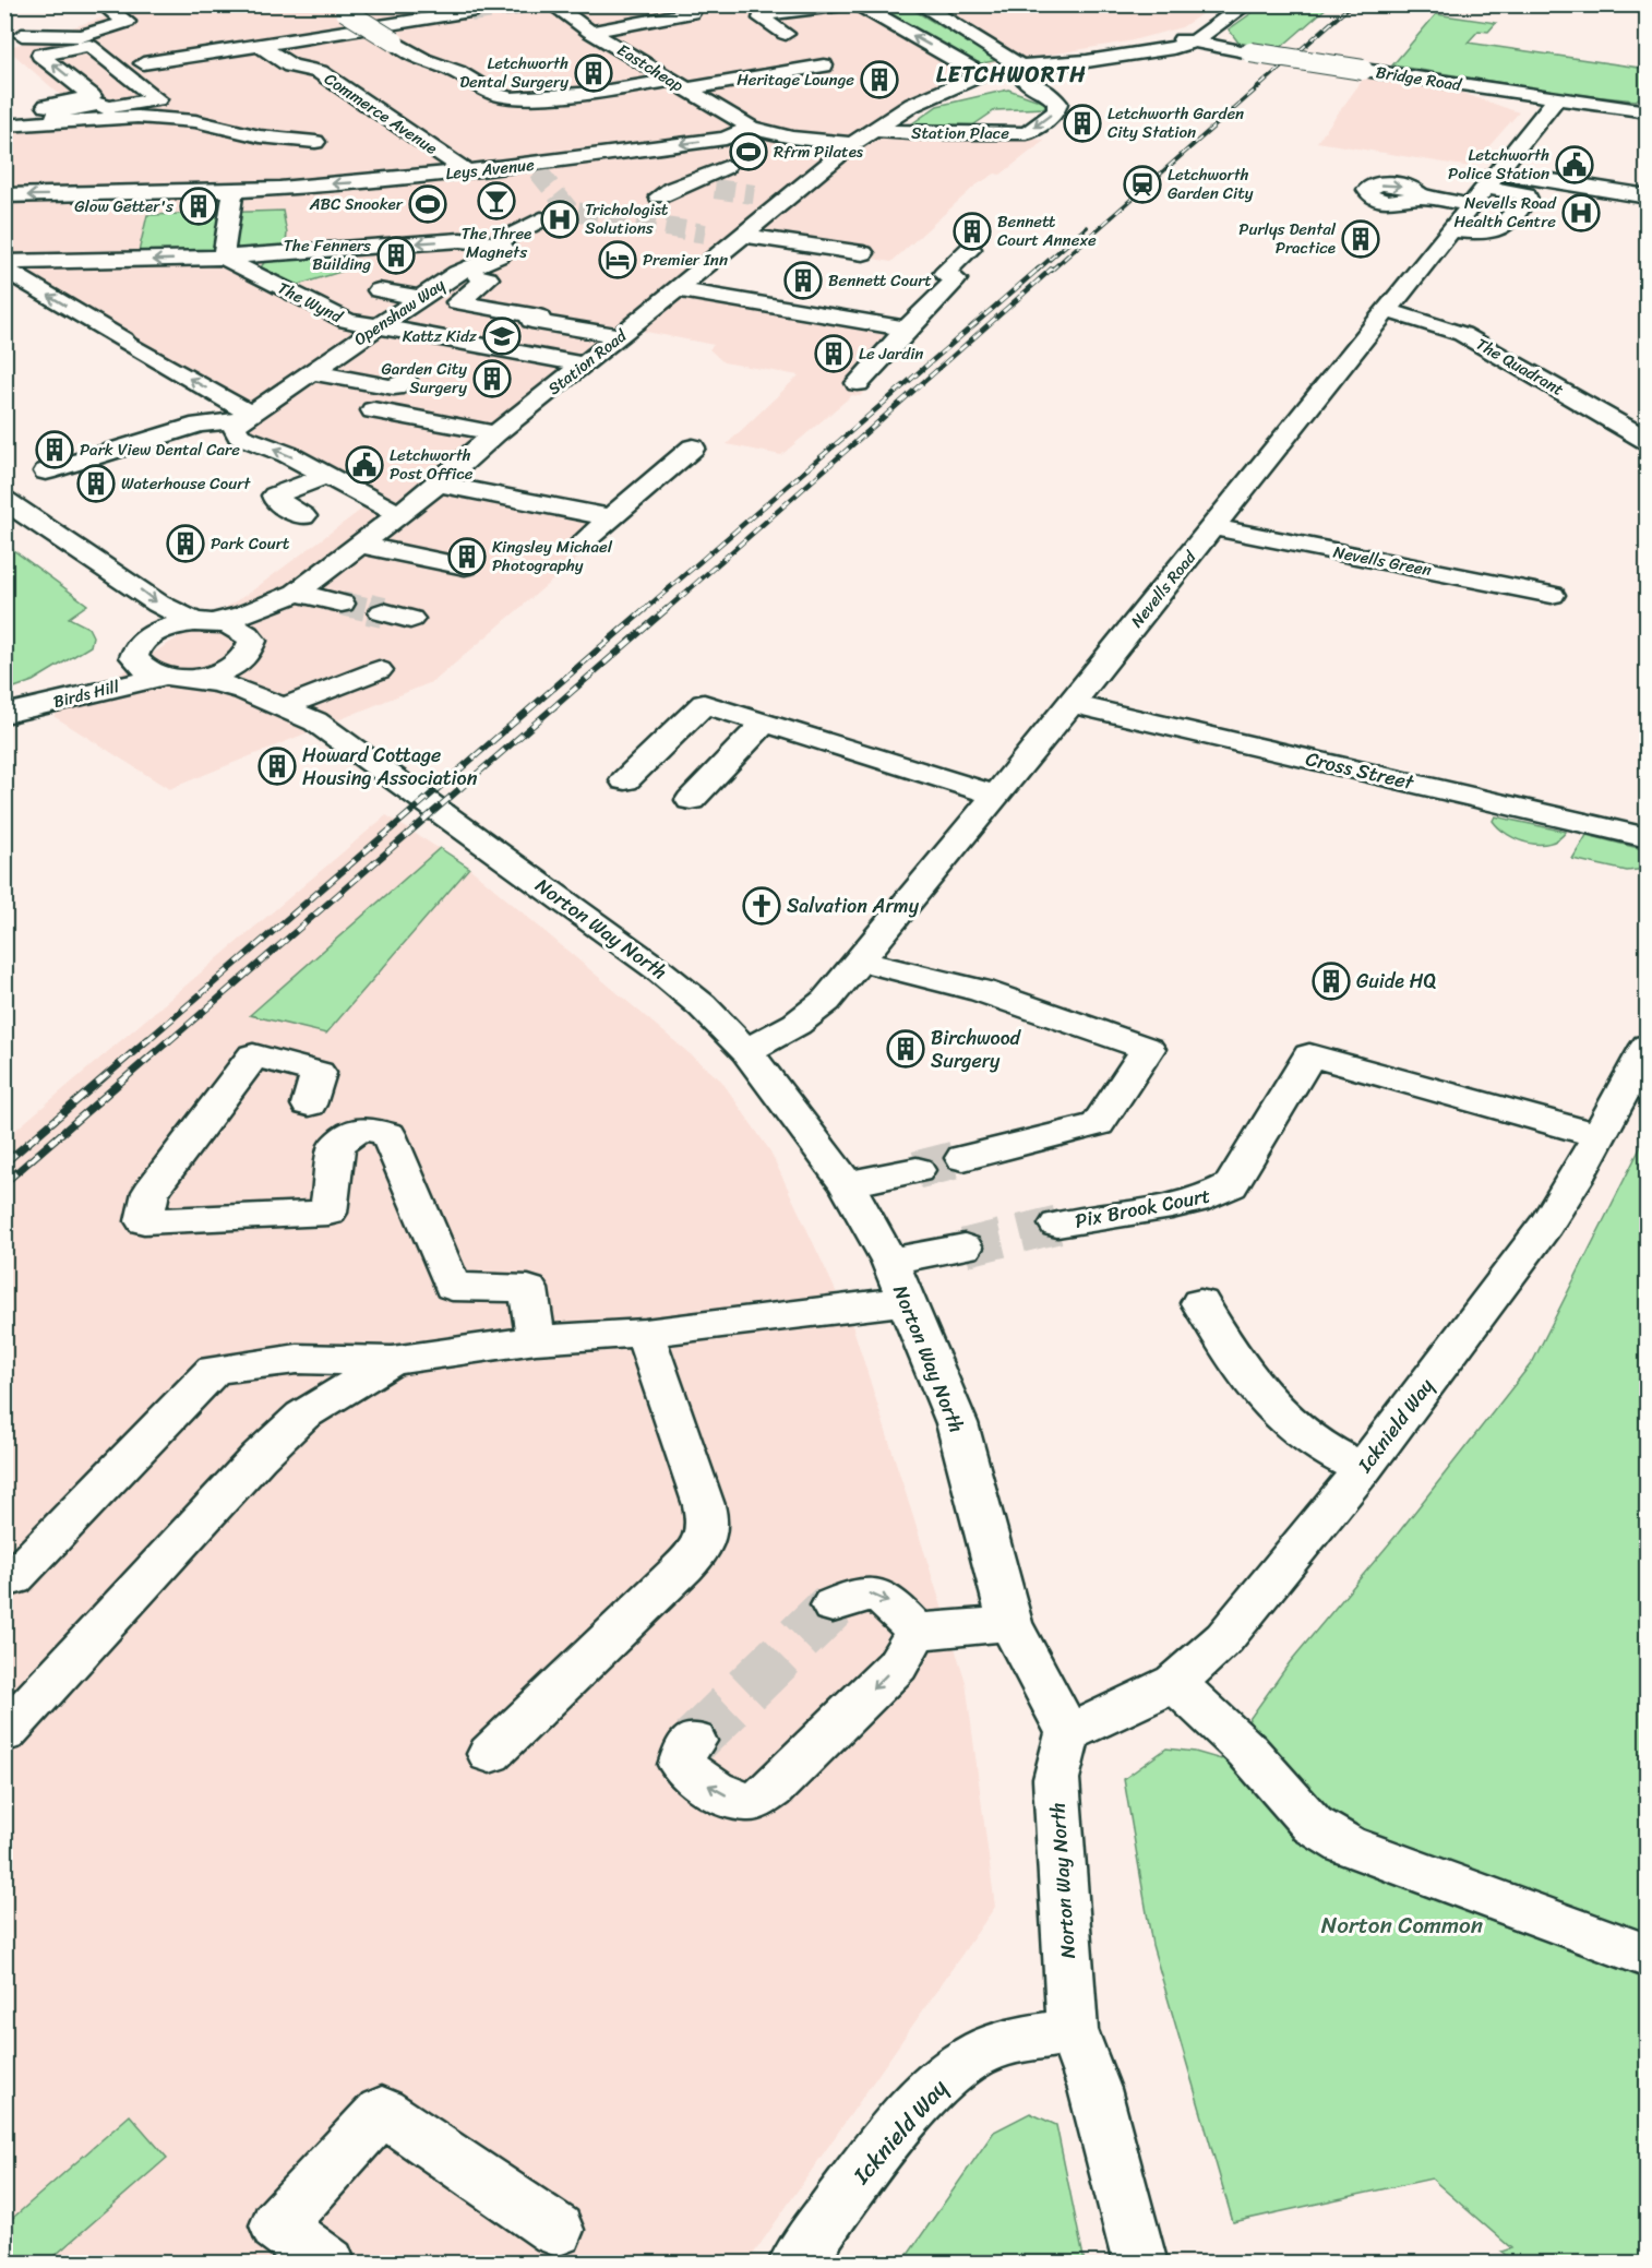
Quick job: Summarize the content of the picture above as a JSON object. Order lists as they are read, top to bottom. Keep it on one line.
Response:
{"streets":{"street":["Eastcheap","Bridge Road","Commerce Avenue","Station Place","Leys Avenue","The Wynd","Openshaw Way","Station Road","The Quadrant","Nevells Green","Nevells Road","Birds Hill","Cross Street","Norton Way North","Pix Brook Court","Icknield Way"]},"crossings":[["Eastcheap","Leys Avenue"],["Bridge Road","Station Place"],["Bridge Road","Nevells Road"],["Commerce Avenue","Leys Avenue"],["Station Place","Station Road"],["The Wynd","Openshaw Way"],["The Wynd","Station Road"],["Station Road","Birds Hill"],["Station Road","Norton Way North"],["The Quadrant","Nevells Road"],["Nevells Green","Nevells Road"],["Nevells Road","Cross Street"],["Nevells Road","Norton Way North"],["Birds Hill","Norton Way North"],["Norton Way North","Icknield Way"],["Pix Brook Court","Icknield Way"]],"districts":["LETCHWORTH"],"parks":["Norton Common"],"places":{"building":["Letchworth Dental Surgery","Heritage Lounge","Letchworth Garden City Station","Glow Getter's","Bennett Court Annexe","Purlys Dental Practice","The Fenners Building","Bennett Court","Le Jardin","Garden City Surgery","Park View Dental Care","Waterhouse Court","Park Court","Kingsley Michael Photography","Howard Cottage Housing Association","Guide HQ","Birchwood Surgery"],"sports":["Rfrm Pilates","ABC Snooker"],"public building":["Letchworth Police Station","Letchworth Post Office"],"station":["Letchworth Garden City"],"bar":["The Three Magnets"],"hospital":["Nevells Road Health Centre","Trichologist Solutions"],"hotel":["Premier Inn"],"school or university":["Kattz Kidz"],"church":["Salvation Army"]}}
